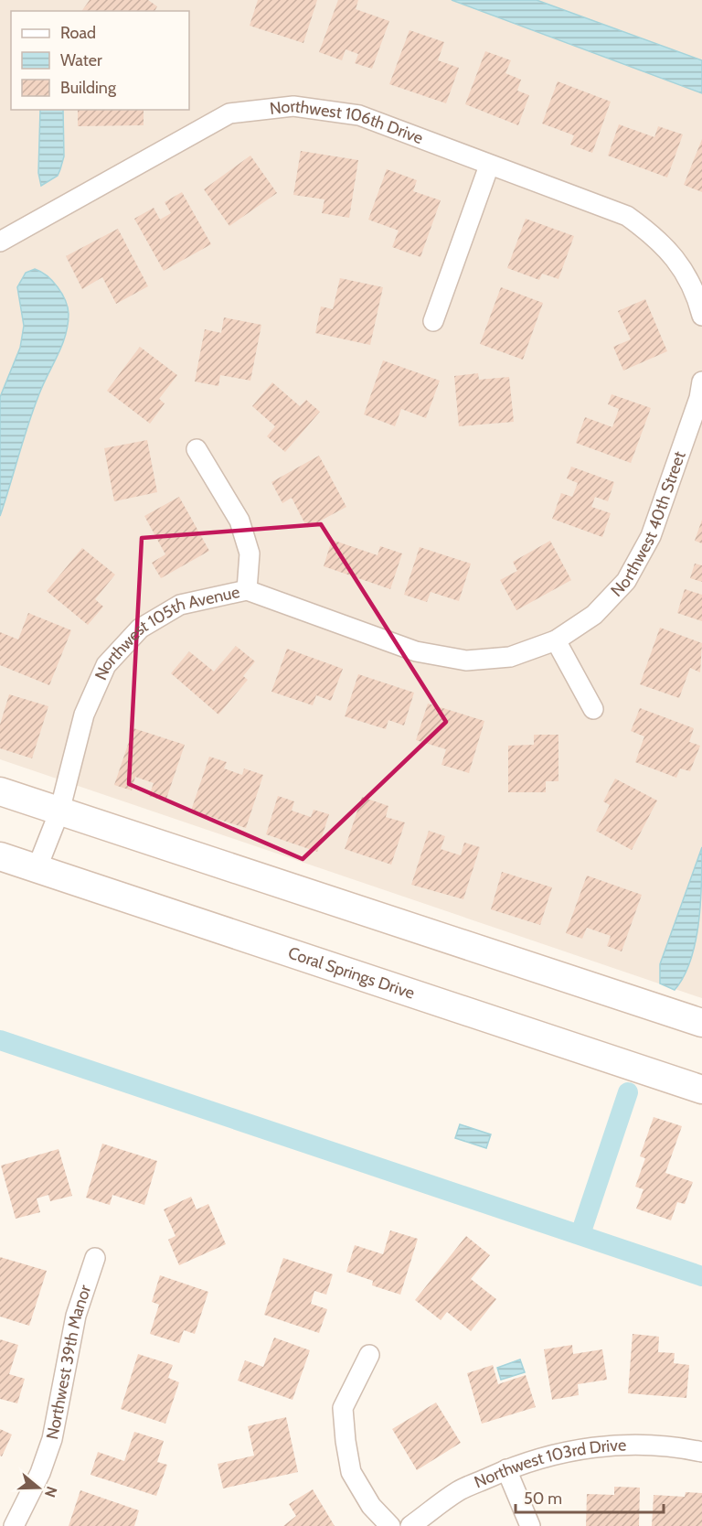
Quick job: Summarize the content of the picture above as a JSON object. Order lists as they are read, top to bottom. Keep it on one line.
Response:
{"streets":{"main road":["Coral Springs Drive"],"street":["Northwest 106th Drive","Northwest 40th Street","Northwest 105th Avenue","Northwest 39th Manor","Northwest 103rd Drive"]},"crossings":[["Northwest 40th Street","Northwest 105th Avenue"],["Northwest 105th Avenue","Coral Springs Drive"]],"legend":["Road","Water","Building"],"scale_bar":"50 m","north":"right"}
